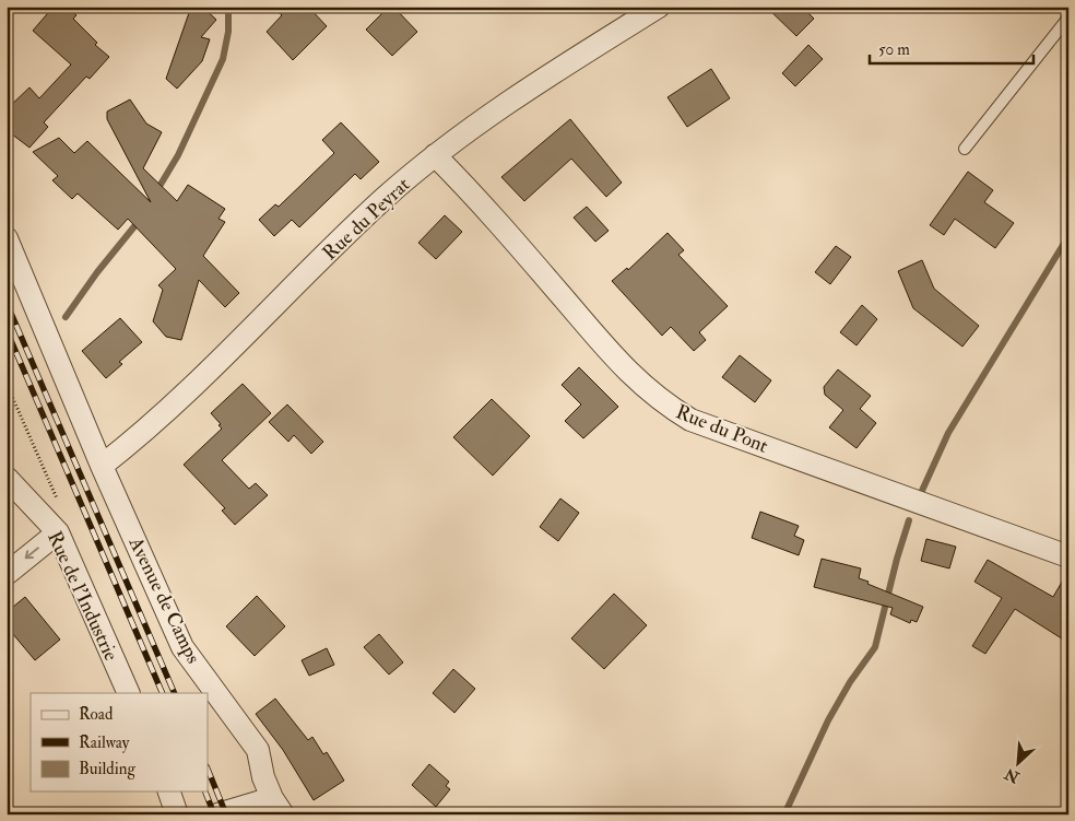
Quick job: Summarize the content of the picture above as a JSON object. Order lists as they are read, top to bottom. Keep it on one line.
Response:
{"streets":{"street":["Rue du Peyrat","Rue du Pont","Rue de l'Industrie","Avenue de Camps"]},"crossings":[["Rue du Peyrat","Rue du Pont"],["Rue du Peyrat","Avenue de Camps"]],"legend":["Road","Railway","Building"],"scale_bar":"50 m","north":"bottom left"}
